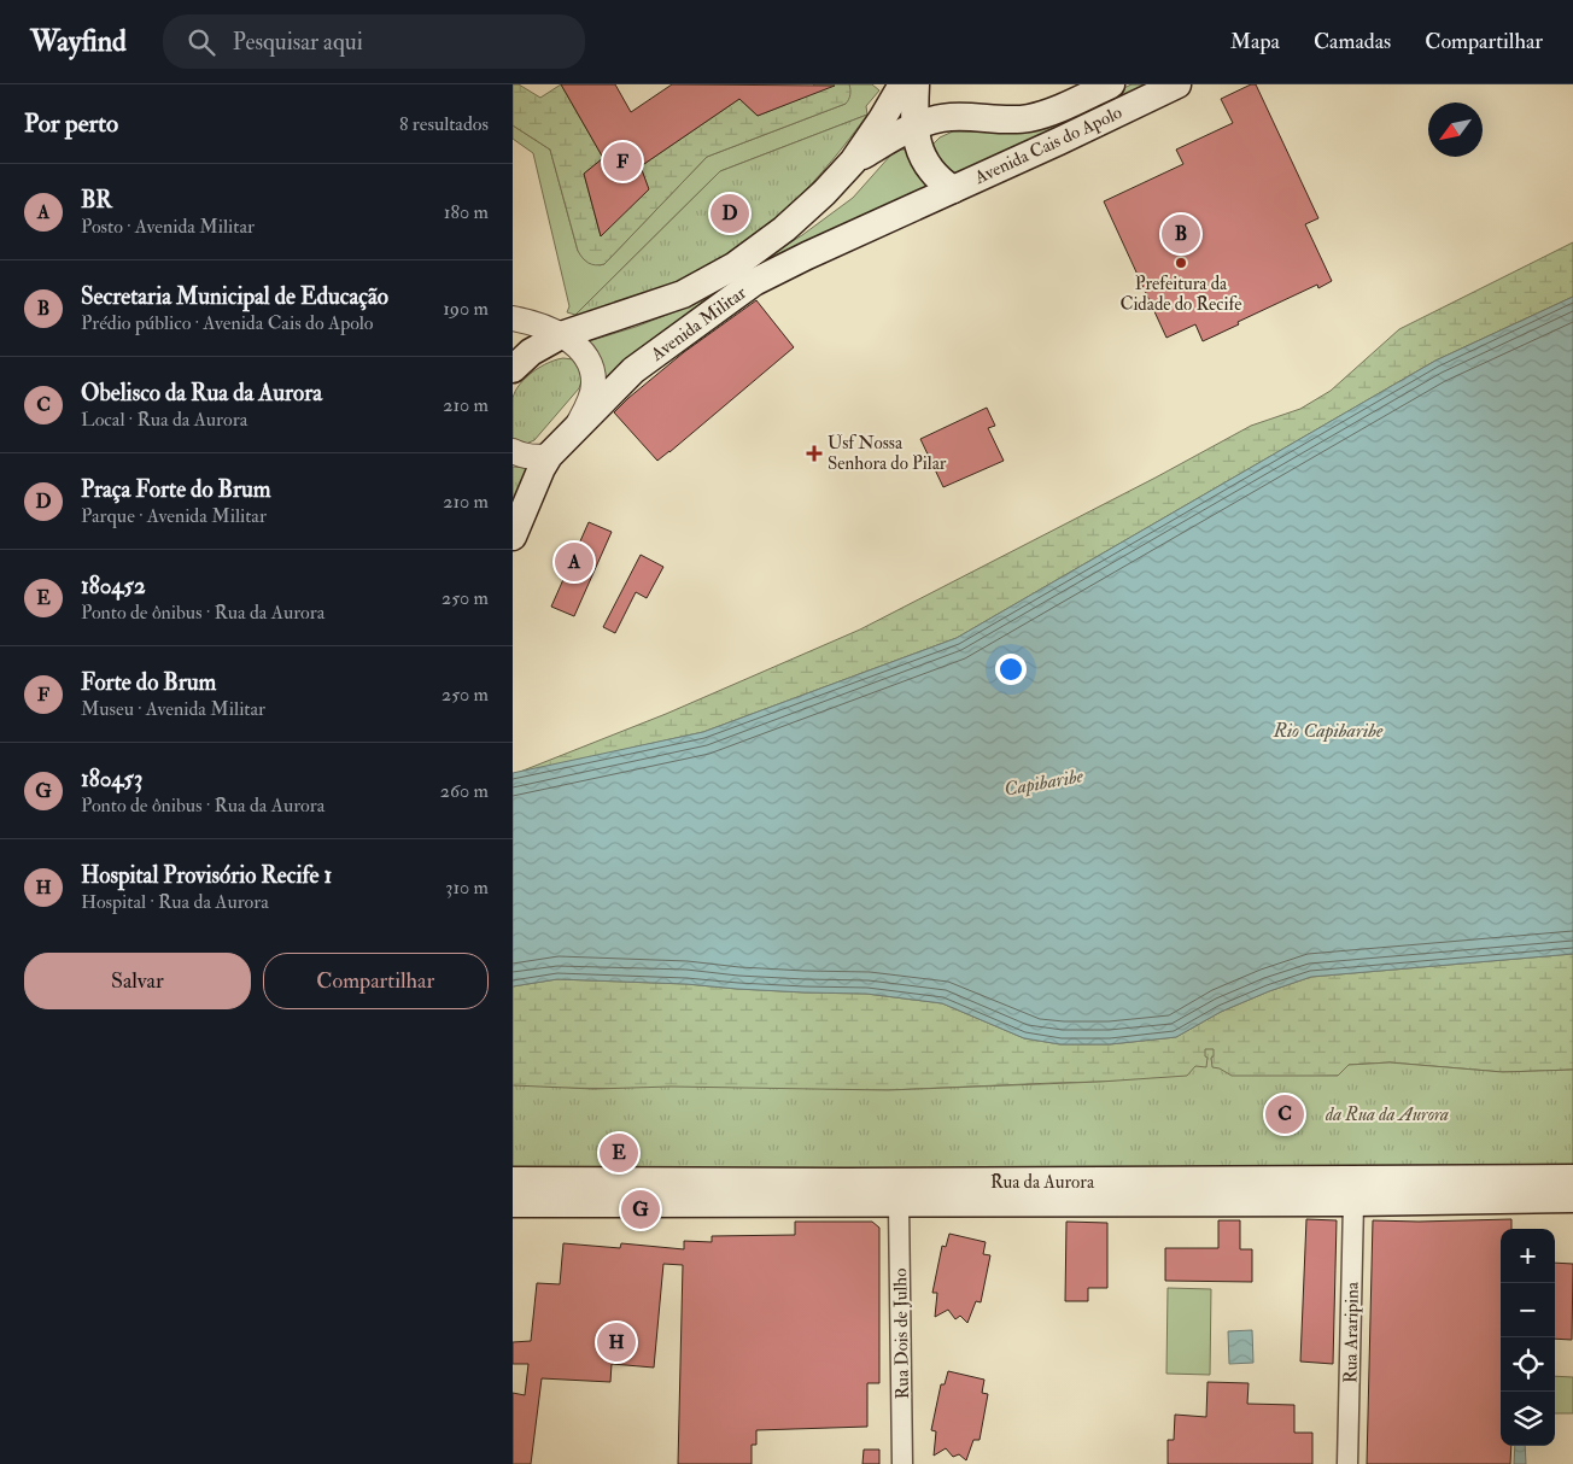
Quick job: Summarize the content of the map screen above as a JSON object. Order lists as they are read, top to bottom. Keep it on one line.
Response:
{"streets":{"main road":["Avenida Cais do Apolo","Avenida Militar","Rua da Aurora"],"street":["Rua Araripina","Rua Dois de Julho"]},"crossings":[["Avenida Cais do Apolo","Avenida Militar"],["Rua da Aurora","Rua Araripina"],["Rua da Aurora","Rua Dois de Julho"]],"water":["Rio Capibaribe","Capibaribe"],"parks":["da Rua da Aurora"],"places":{"other":["Prefeitura da Cidade do Recife"],"health":["Usf Nossa Senhora do Pilar"]},"north":"bottom left","page":{"header":"Wayfind","search":"Pesquisar aqui","nav":["Mapa","Camadas","Compartilhar"],"heading":["Por perto","8 resultados"],"pins":["F","D","B","A","C","E","G","H"],"list":[{"mark":"A","name":"BR","note":"Posto · Avenida Militar","value":"180 m"},{"mark":"B","name":"Secretaria Municipal de Educação","note":"Prédio público · Avenida Cais do Apolo","value":"190 m"},{"mark":"C","name":"Obelisco da Rua da Aurora","note":"Local · Rua da Aurora","value":"210 m"},{"mark":"D","name":"Praça Forte do Brum","note":"Parque · Avenida Militar","value":"210 m"},{"mark":"E","name":"180452","note":"Ponto de ônibus · Rua da Aurora","value":"250 m"},{"mark":"F","name":"Forte do Brum","note":"Museu · Avenida Militar","value":"250 m"},{"mark":"G","name":"180453","note":"Ponto de ônibus · Rua da Aurora","value":"260 m"},{"mark":"H","name":"Hospital Provisório Recife 1","note":"Hospital · Rua da Aurora","value":"310 m"}],"buttons":["Salvar","Compartilhar"],"map_buttons":["+","−"]}}
